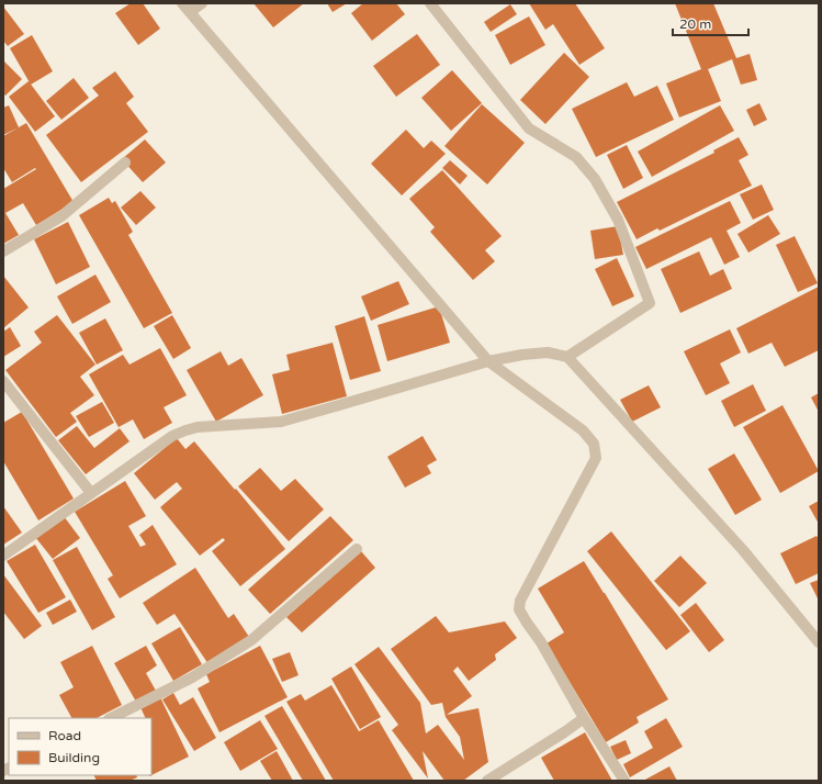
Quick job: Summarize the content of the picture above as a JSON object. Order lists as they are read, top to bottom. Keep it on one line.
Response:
{"legend":["Road","Building"],"scale_bar":"20 m"}
